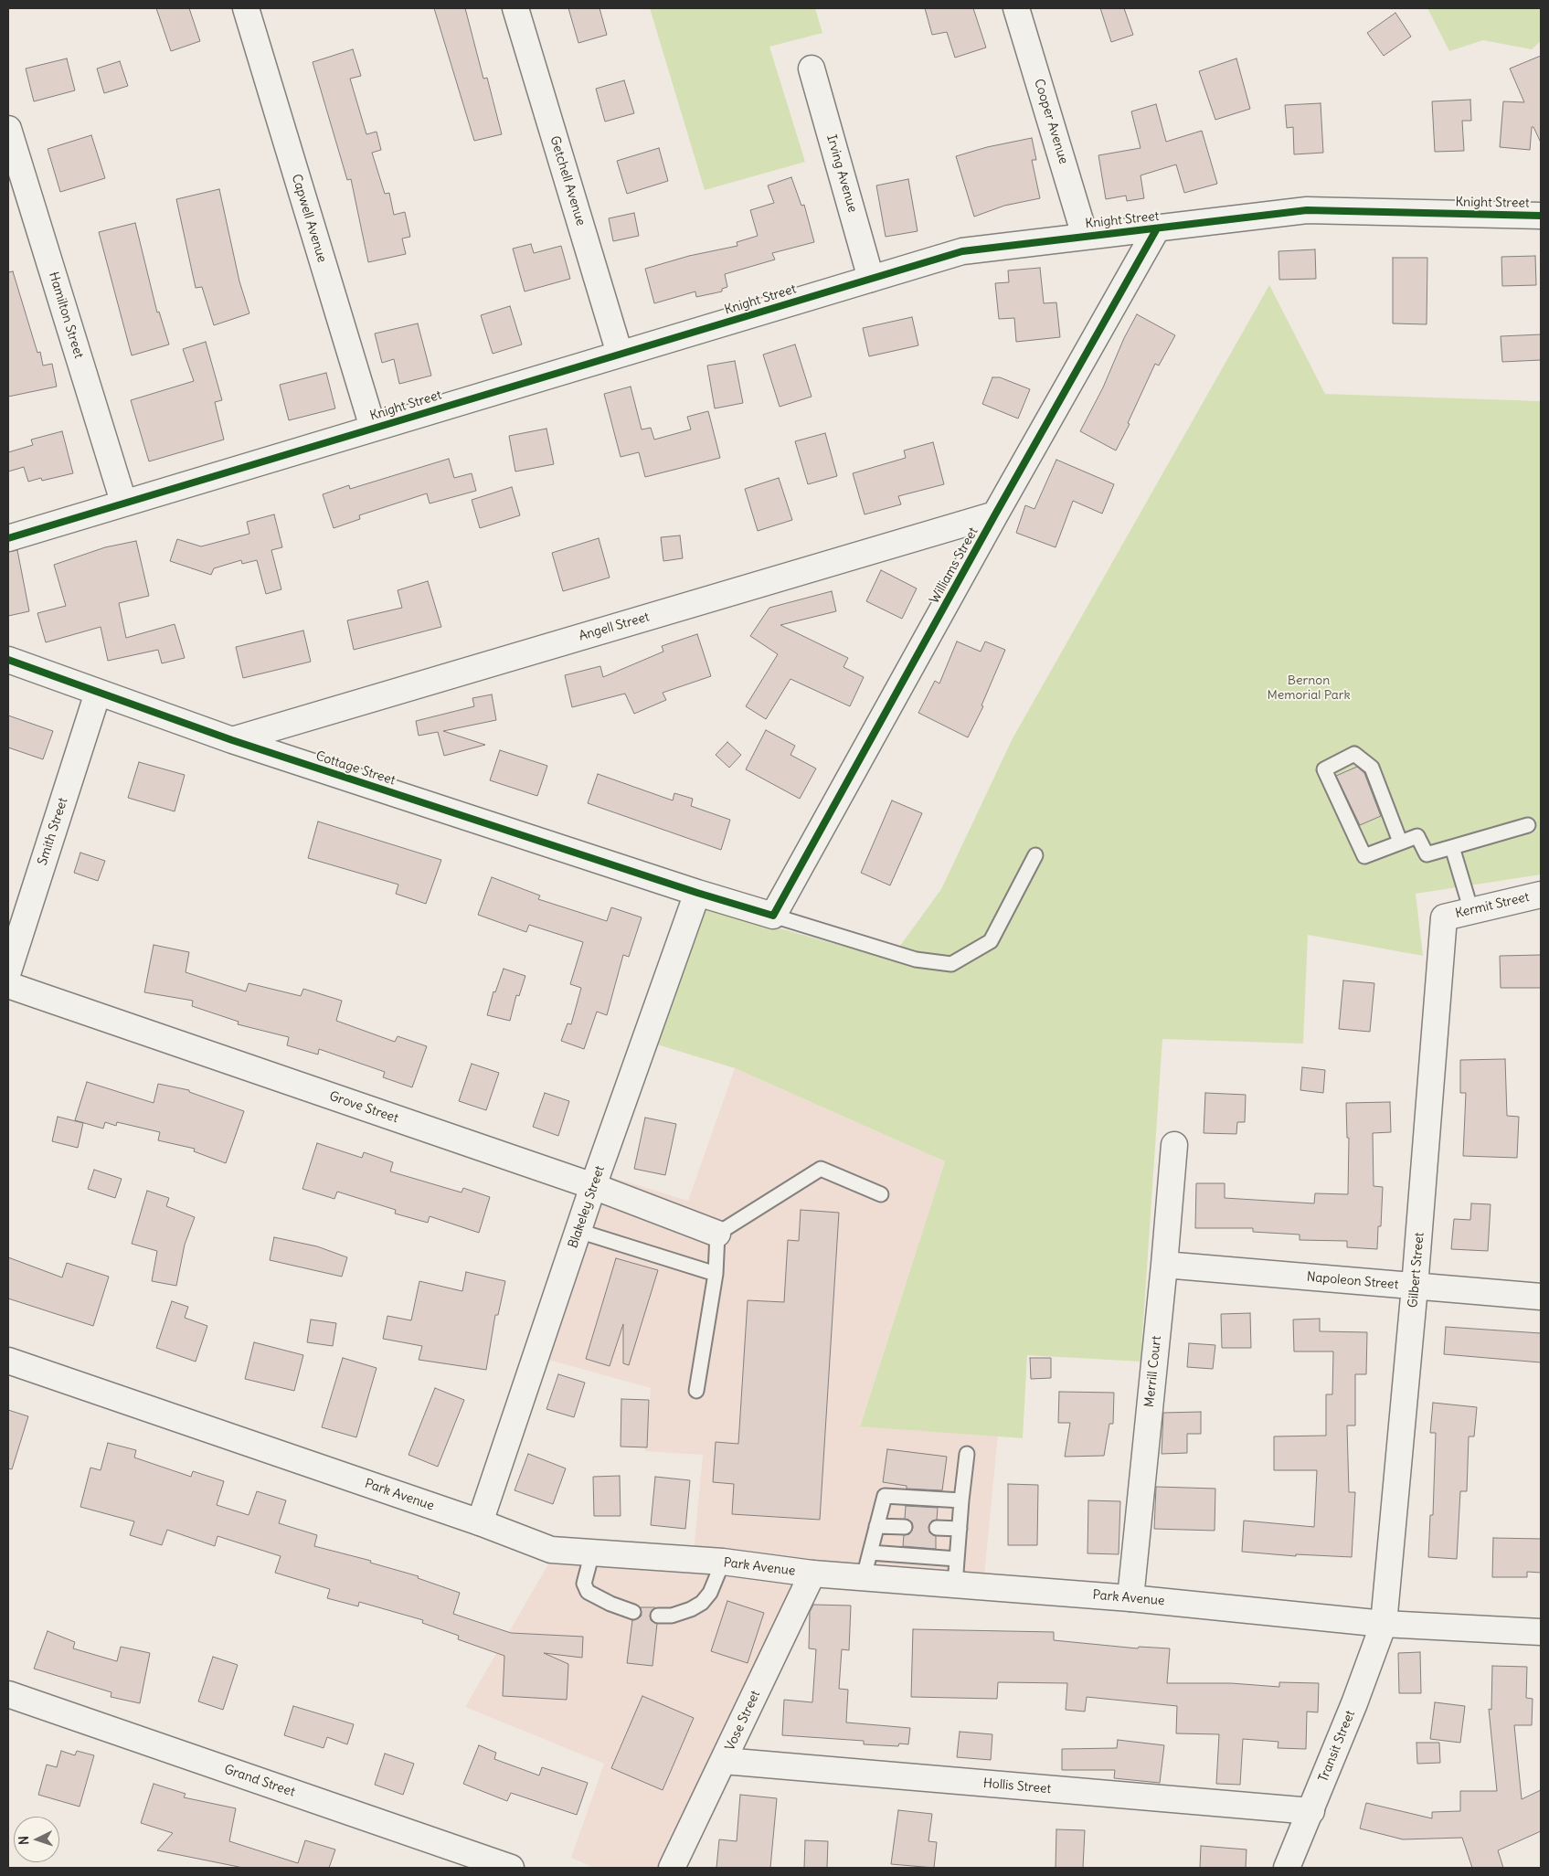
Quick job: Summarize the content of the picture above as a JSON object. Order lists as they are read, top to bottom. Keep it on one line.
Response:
{"streets":{"street":["Cooper Avenue","Irving Avenue","Getchell Avenue","Knight Street","Capwell Avenue","Hamilton Street","Williams Street","Angell Street","Cottage Street","Smith Street","Kermit Street","Grove Street","Blakeley Street","Gilbert Street","Napoleon Street","Merrill Court","Park Avenue","Vose Street","Transit Street","Grand Street","Hollis Street"]},"crossings":[["Cooper Avenue","Knight Street"],["Irving Avenue","Knight Street"],["Getchell Avenue","Knight Street"],["Knight Street","Capwell Avenue"],["Knight Street","Hamilton Street"],["Knight Street","Williams Street"],["Williams Street","Angell Street"],["Williams Street","Cottage Street"],["Angell Street","Cottage Street"],["Cottage Street","Smith Street"],["Cottage Street","Blakeley Street"],["Kermit Street","Gilbert Street"],["Grove Street","Blakeley Street"],["Blakeley Street","Park Avenue"],["Gilbert Street","Napoleon Street"],["Gilbert Street","Park Avenue"],["Gilbert Street","Transit Street"],["Napoleon Street","Merrill Court"],["Merrill Court","Park Avenue"],["Park Avenue","Vose Street"],["Park Avenue","Transit Street"],["Vose Street","Hollis Street"],["Transit Street","Hollis Street"]],"parks":["Bernon Memorial Park"],"north":"left"}
